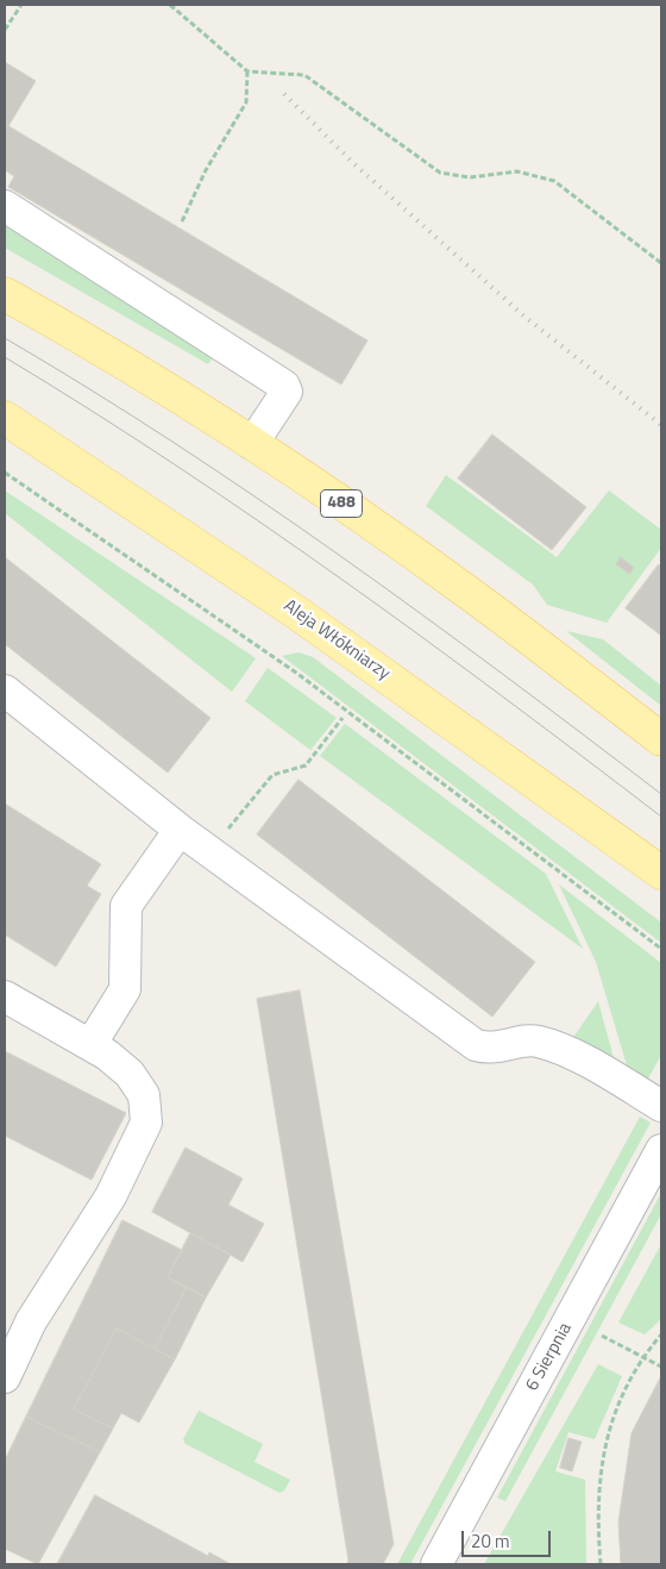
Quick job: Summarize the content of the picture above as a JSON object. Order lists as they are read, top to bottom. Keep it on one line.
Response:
{"streets":{"main road":["488","Aleja Włókniarzy"],"street":["6 Sierpnia"]},"scale_bar":"20 m"}
